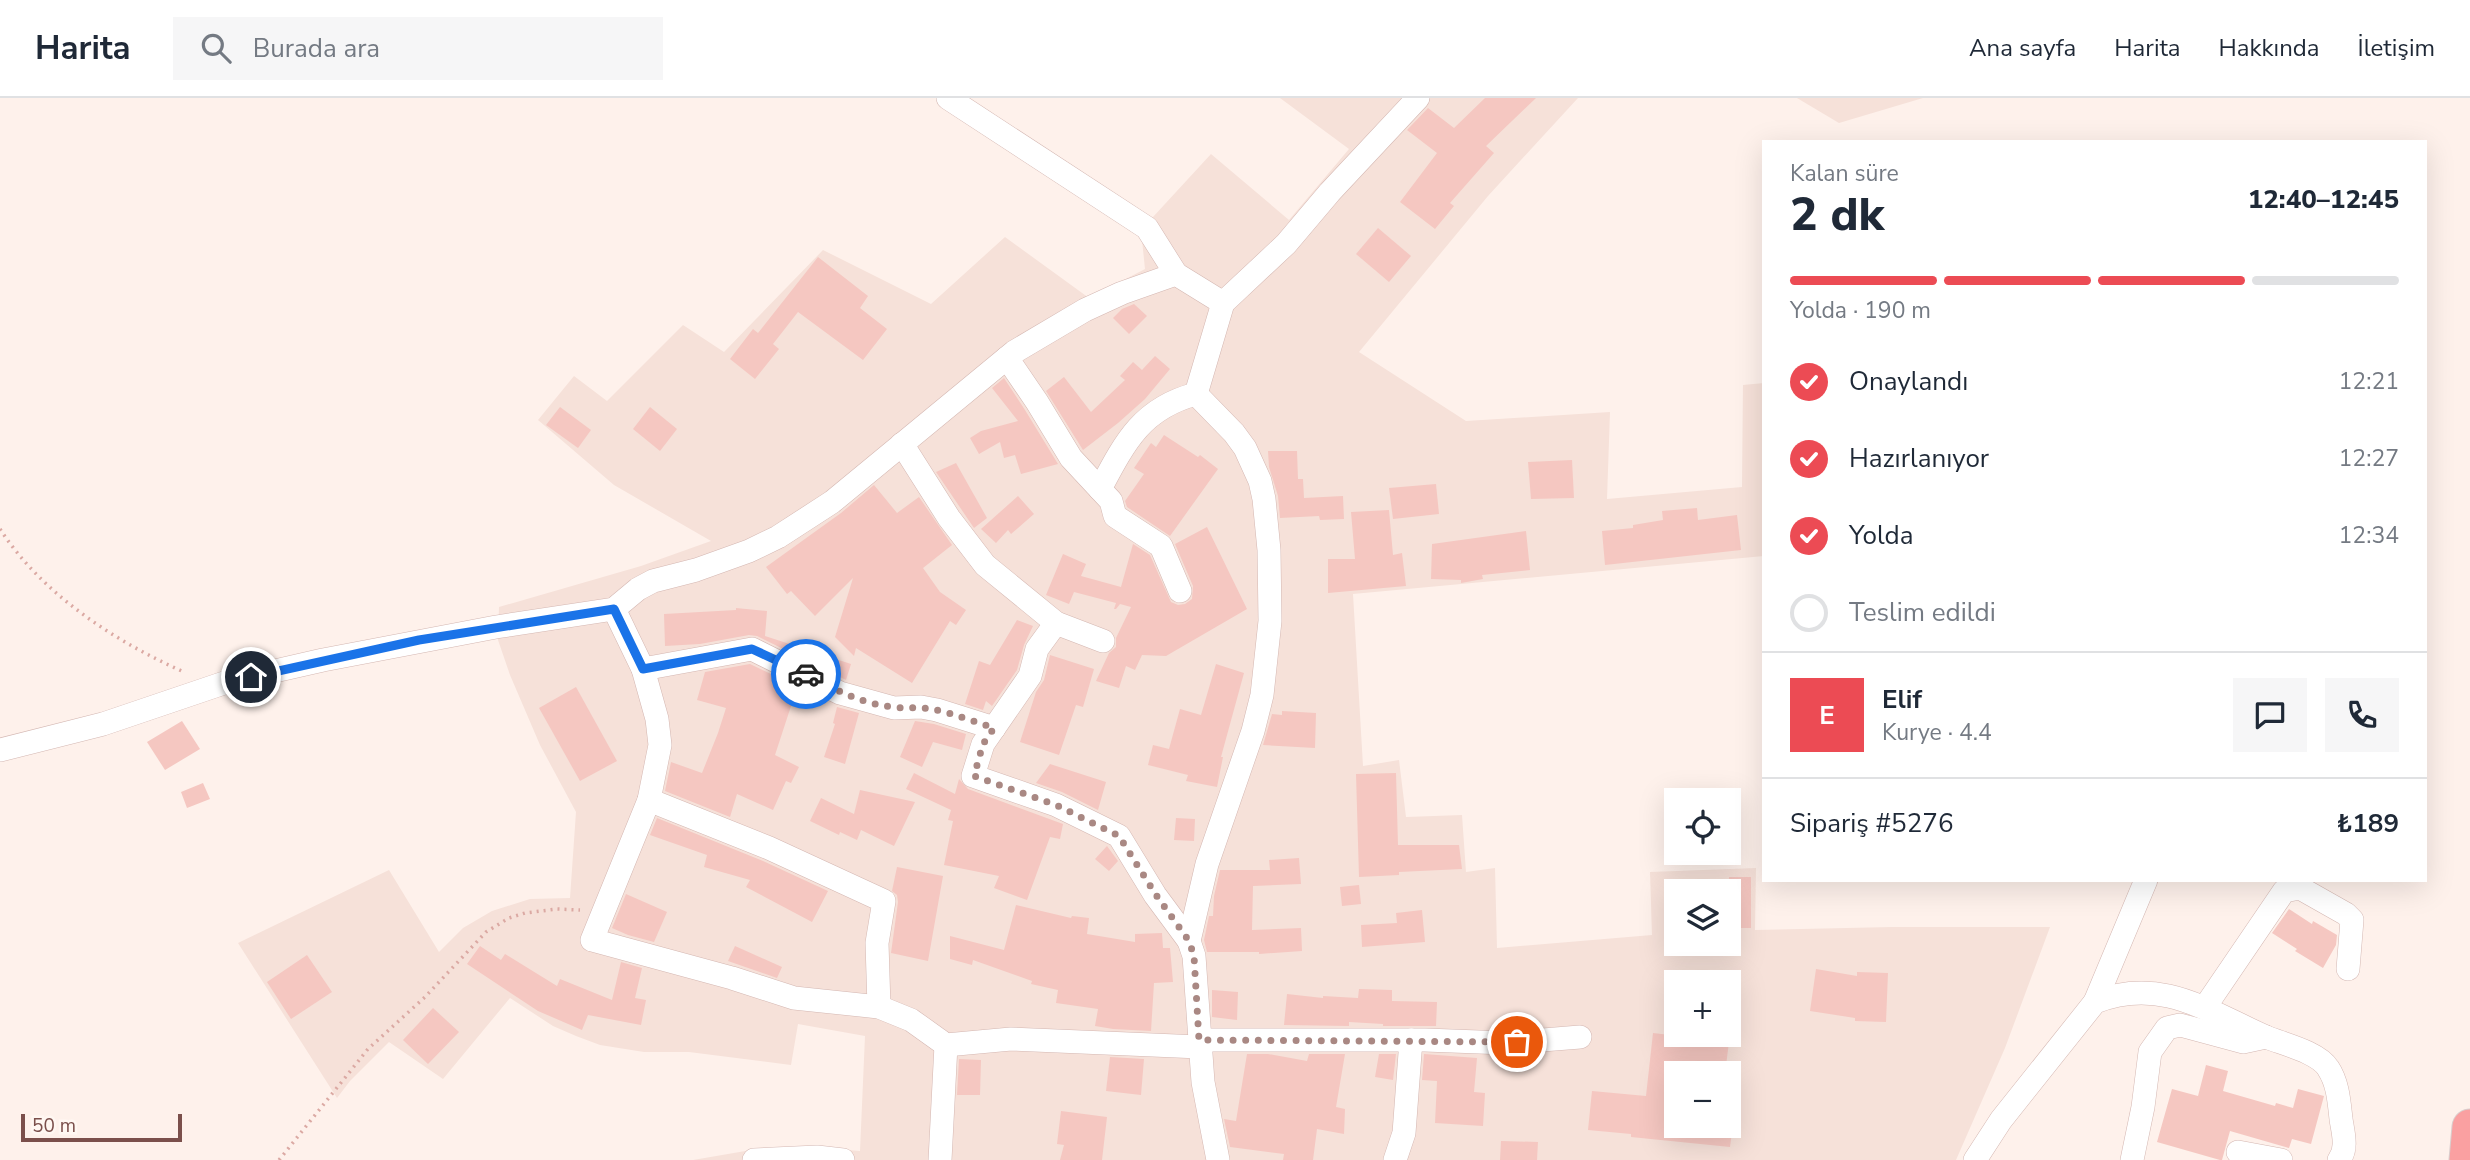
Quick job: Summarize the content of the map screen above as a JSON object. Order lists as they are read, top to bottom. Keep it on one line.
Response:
{"scale_bar":"50 m","page":{"header":"Harita","search":"Burada ara","nav":["Ana sayfa","Harita","Hakkında","İletişim"],"heading":["2 dk","Kalan süre","12:40–12:45"],"panel":["Elif","Kurye · 4.4","Sipariş #5276","₺189"],"bar":"Yolda · 190 m","list":[["Onaylandı","12:21"],["Hazırlanıyor","12:27"],["Yolda","12:34"],"Teslim edildi"],"round":"E","map_buttons":["+","−"],"scale":"50 m"}}
